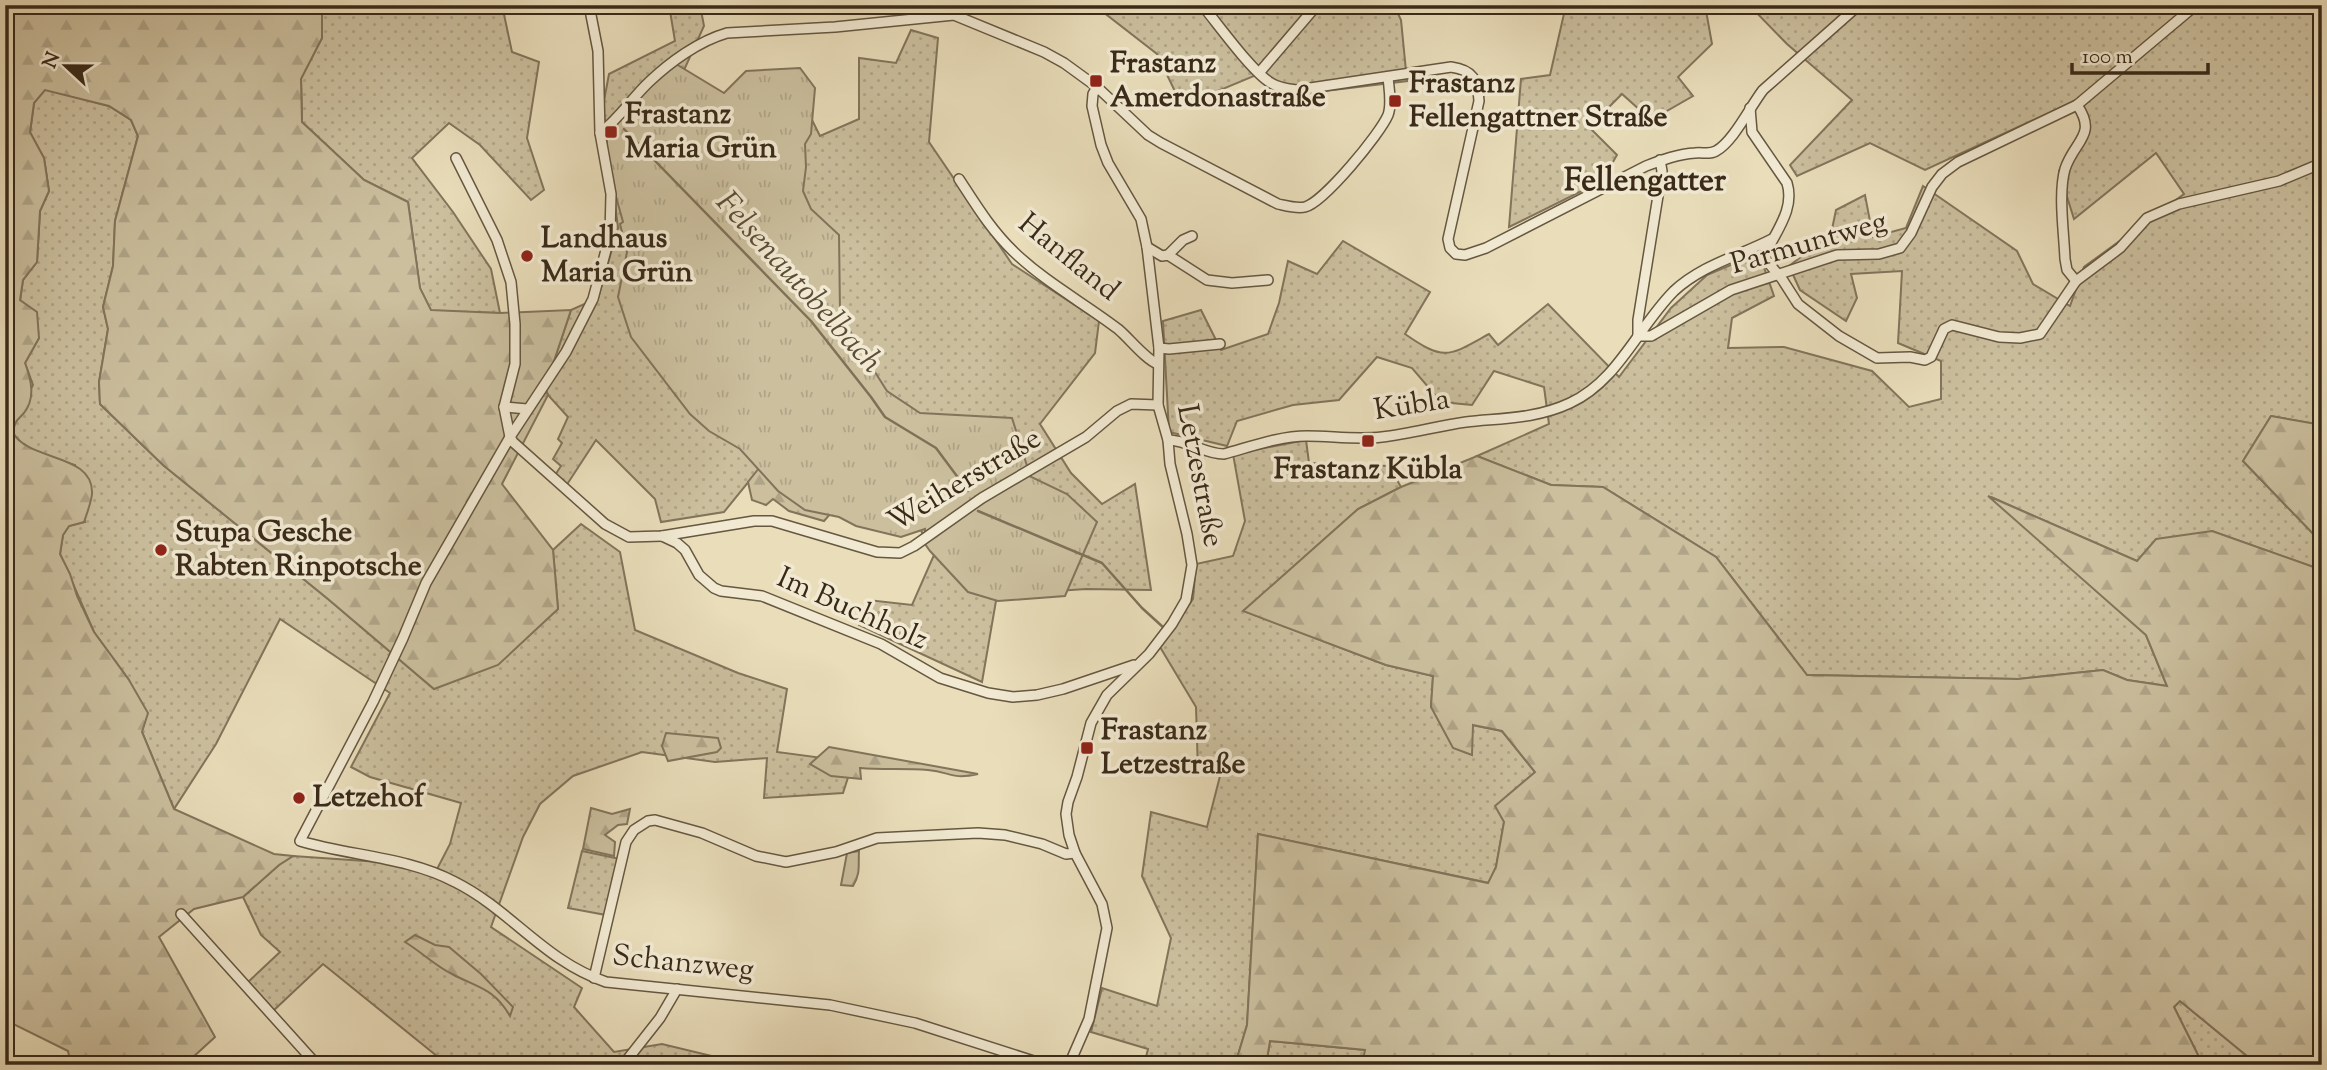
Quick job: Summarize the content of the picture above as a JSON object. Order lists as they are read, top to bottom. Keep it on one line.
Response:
{"streets":{"street":["Parmuntweg","Hanfland","Kübla","Letzestraße","Weiherstraße","Im Buchholz","Schanzweg"]},"crossings":[["Parmuntweg","Kübla"],["Hanfland","Letzestraße"],["Kübla","Letzestraße"],["Letzestraße","Weiherstraße"],["Letzestraße","Im Buchholz"],["Weiherstraße","Im Buchholz"]],"districts":["Fellengatter"],"water":["Felsenautobelbach"],"places":{"transit":["Frastanz Amerdonastraße","Frastanz Fellengattner Straße","Frastanz Maria Grün","Frastanz Kübla","Frastanz Letzestraße"],"other":["Landhaus Maria Grün","Stupa Gesche Rabten Rinpotsche","Letzehof"]},"scale_bar":"100 m","north":"left"}
